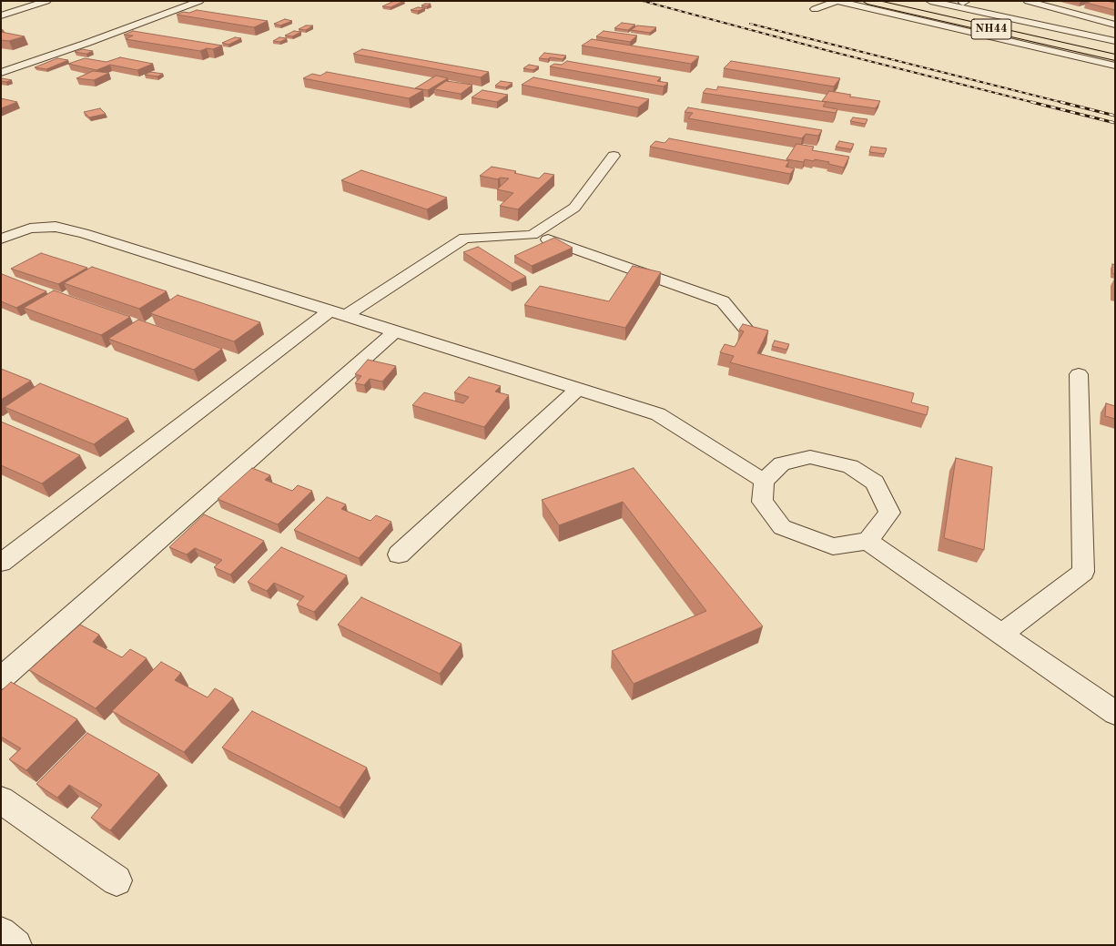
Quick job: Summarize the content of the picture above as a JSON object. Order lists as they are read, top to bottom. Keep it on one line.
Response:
{"streets":{"highway":["NH44"]}}
